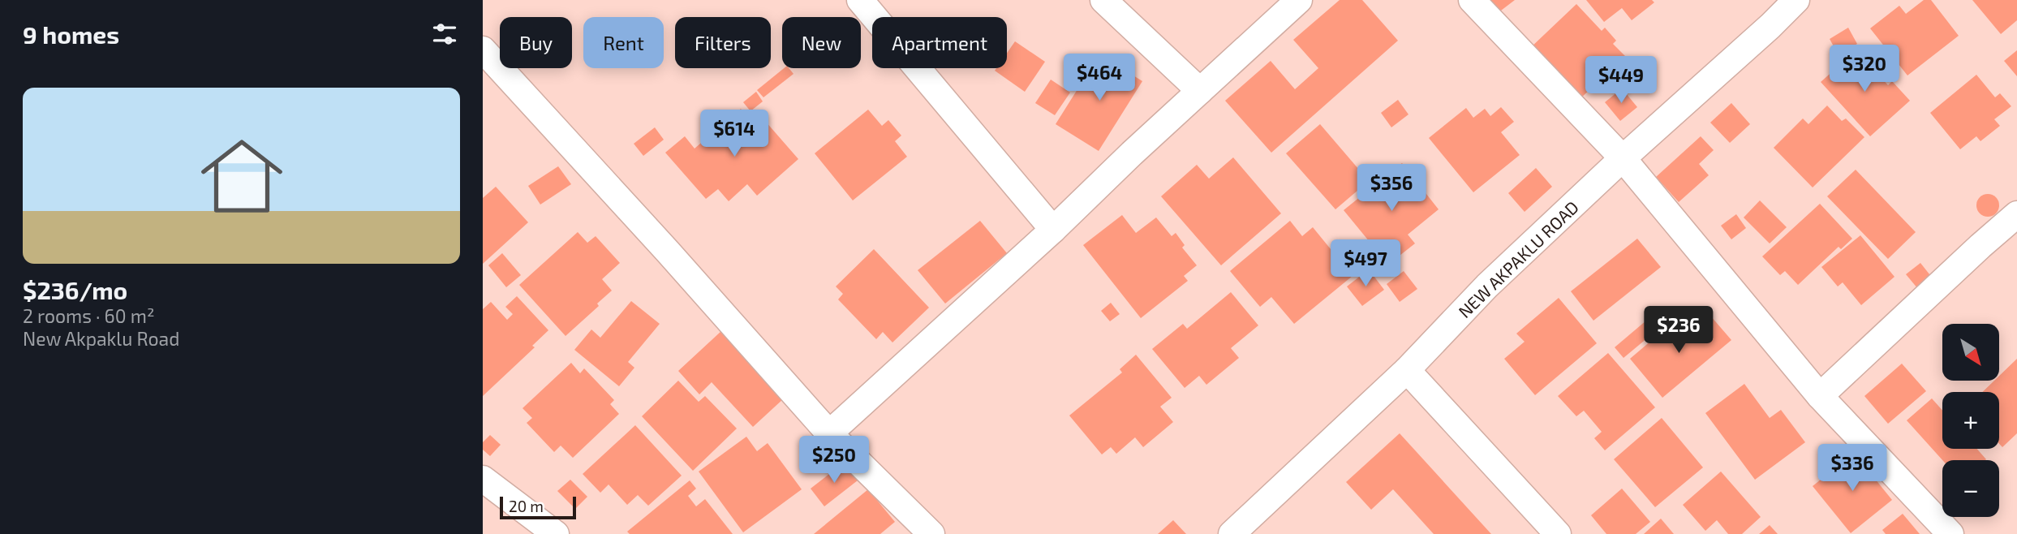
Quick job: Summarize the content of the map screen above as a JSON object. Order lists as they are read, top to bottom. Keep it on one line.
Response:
{"streets":{"street":["NEW AKPAKLU ROAD"]},"scale_bar":"20 m","north":"bottom right","page":{"heading":"9 homes","chip":["Buy","Rent","Filters","New","Apartment"],"price":["$320","$464","$449","$614","$356","$497","$236","$250","$336"],"list":[{"name":"$236/mo","note":"2 rooms · 60 m² · New Akpaklu Road"}],"map_buttons":["+","−"],"scale":"20 m"}}
